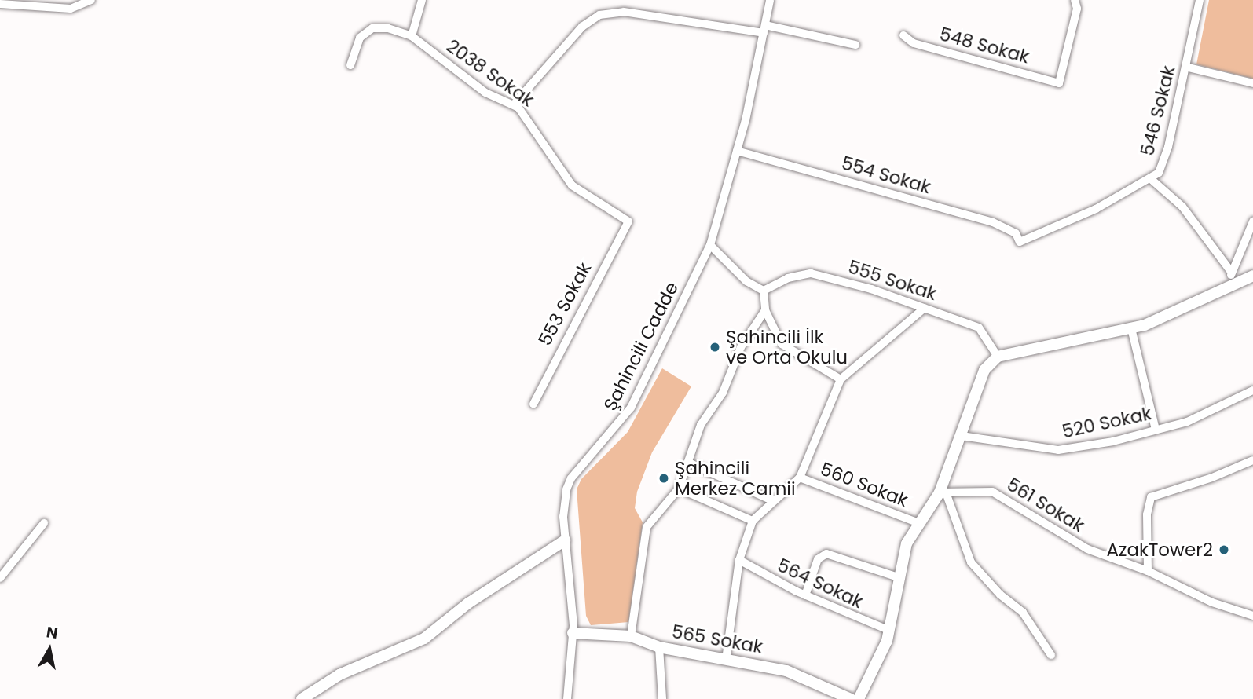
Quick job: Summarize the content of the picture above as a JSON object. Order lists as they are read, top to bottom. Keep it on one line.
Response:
{"streets":{"street":["548 Sokak","2038 Sokak","546 Sokak","554 Sokak","555 Sokak","553 Sokak","Şahincili Cadde","520 Sokak","560 Sokak","561 Sokak","564 Sokak","565 Sokak"]},"crossings":[["2038 Sokak","553 Sokak"],["546 Sokak","554 Sokak"],["554 Sokak","Şahincili Cadde"],["Şahincili Cadde","565 Sokak"]],"places":["Şahincili İlk ve Orta Okulu","Şahincili Merkez Camii","AzakTower2"],"north":"top"}
